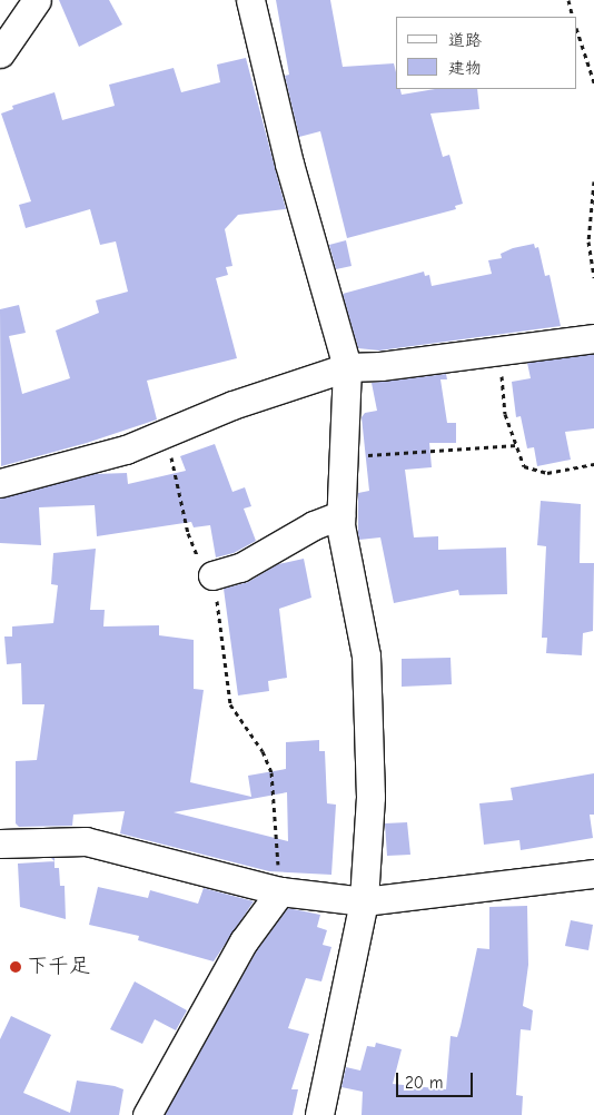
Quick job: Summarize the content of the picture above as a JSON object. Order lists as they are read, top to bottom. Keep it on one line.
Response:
{"places":["下千足"],"legend":["道路","建物"],"scale_bar":"20 m"}
